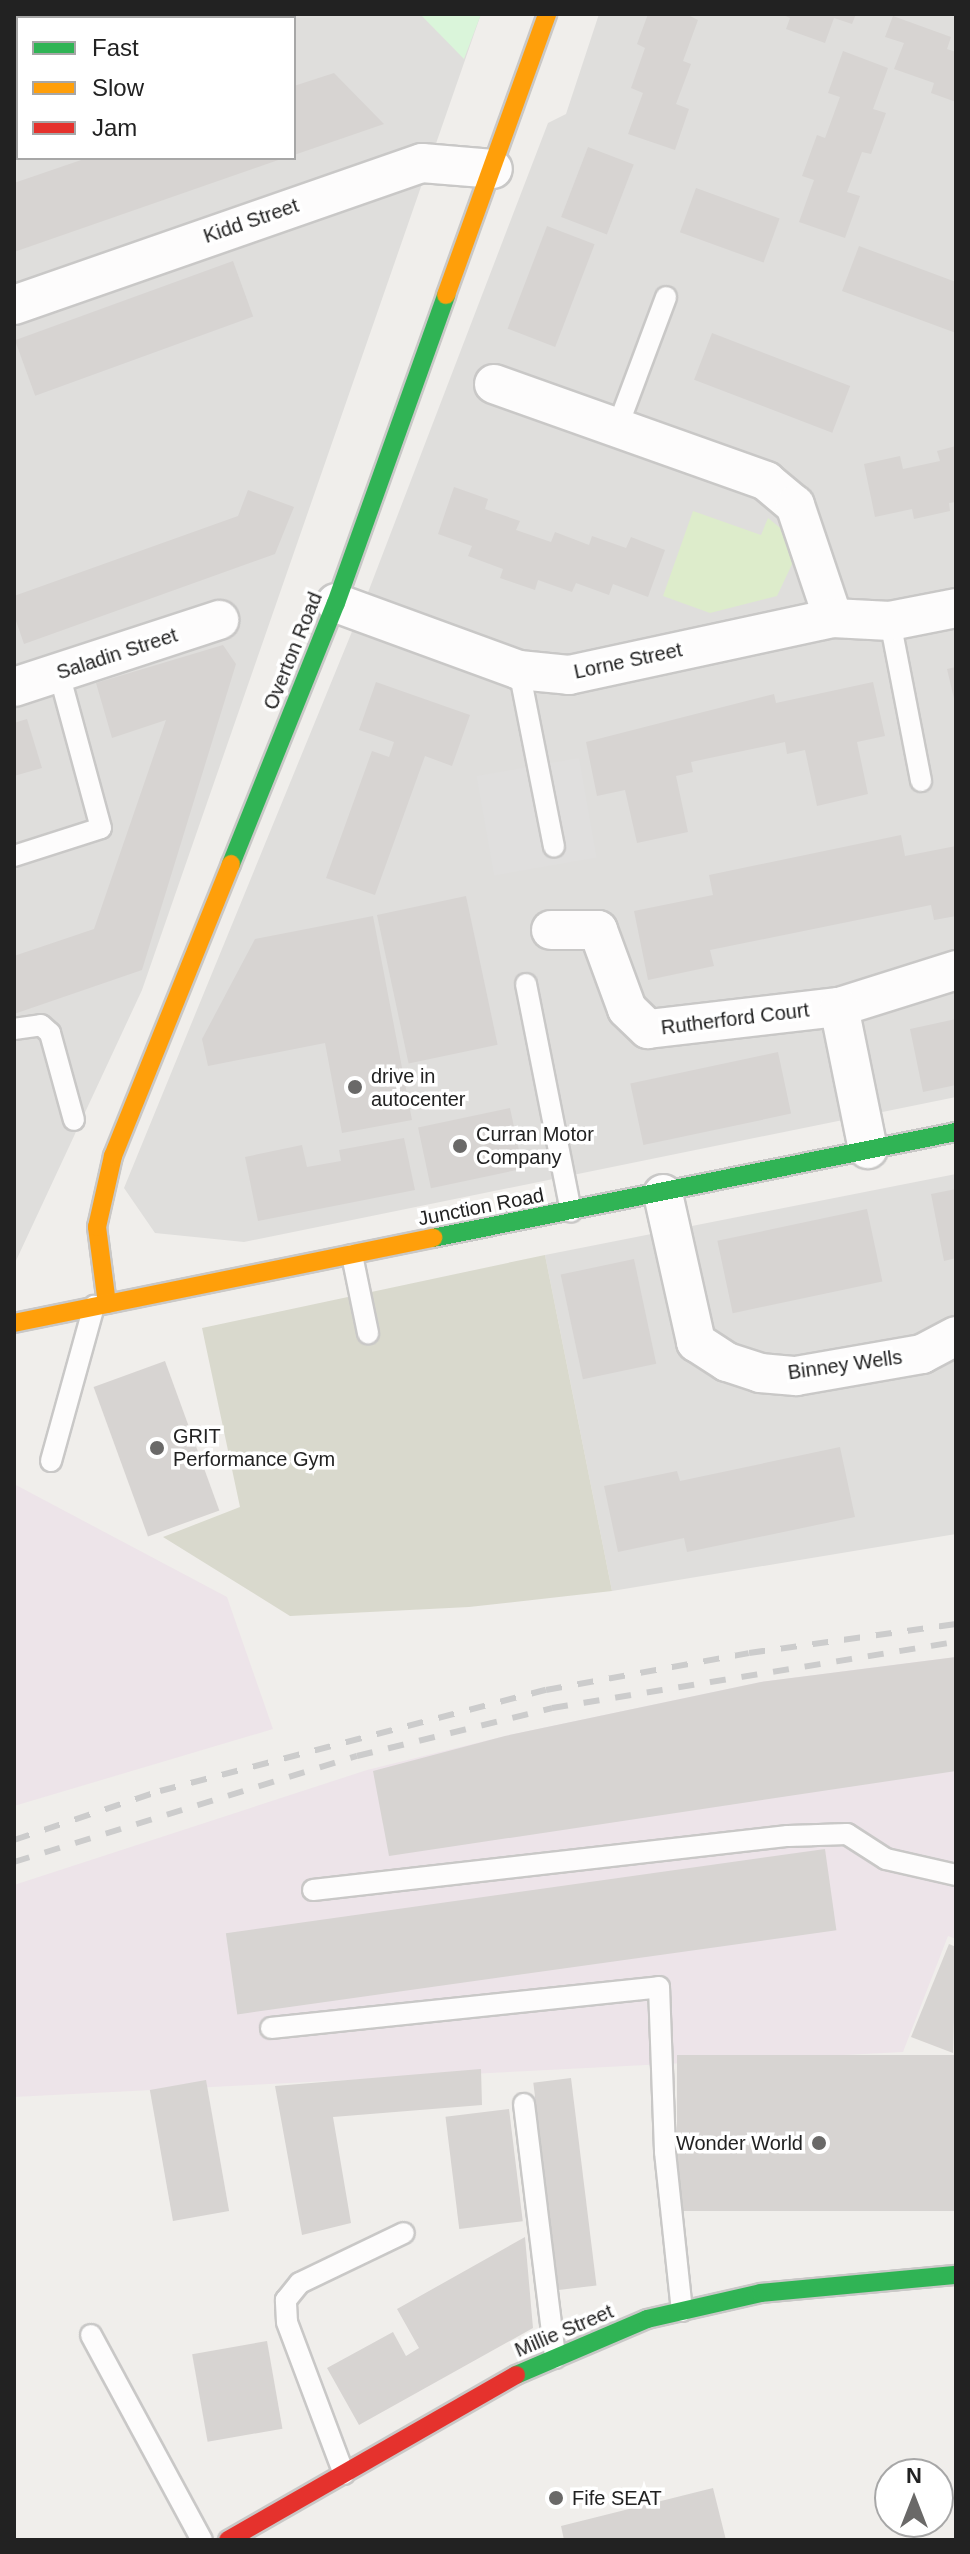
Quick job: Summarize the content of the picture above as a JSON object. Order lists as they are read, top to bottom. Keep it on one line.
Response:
{"streets":{"street":["Kidd Street","Overton Road","Saladin Street","Lorne Street","Rutherford Court","Junction Road","Binney Wells","Millie Street"]},"crossings":[["Kidd Street","Overton Road"],["Overton Road","Lorne Street"],["Overton Road","Junction Road"],["Rutherford Court","Junction Road"],["Junction Road","Binney Wells"]],"places":["drive in autocenter","Curran Motor Company","GRIT Performance Gym","Wonder World","Fife SEAT"],"legend":["Fast","Slow","Jam"],"north":"top"}
